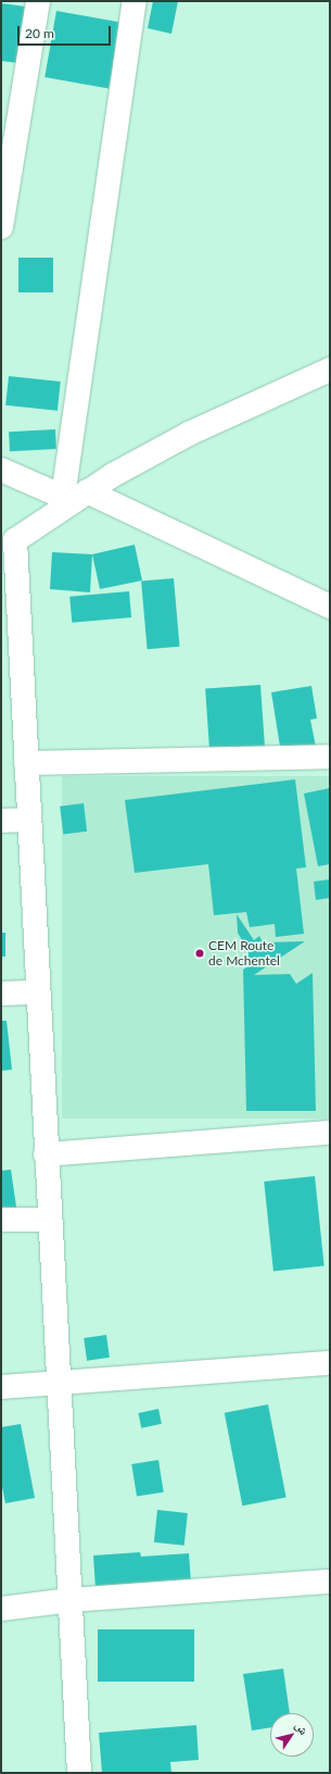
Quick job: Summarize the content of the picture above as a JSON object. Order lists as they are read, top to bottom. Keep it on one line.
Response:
{"places":["CEM Route de Mchentel"],"scale_bar":"20 m","north":"top right"}
